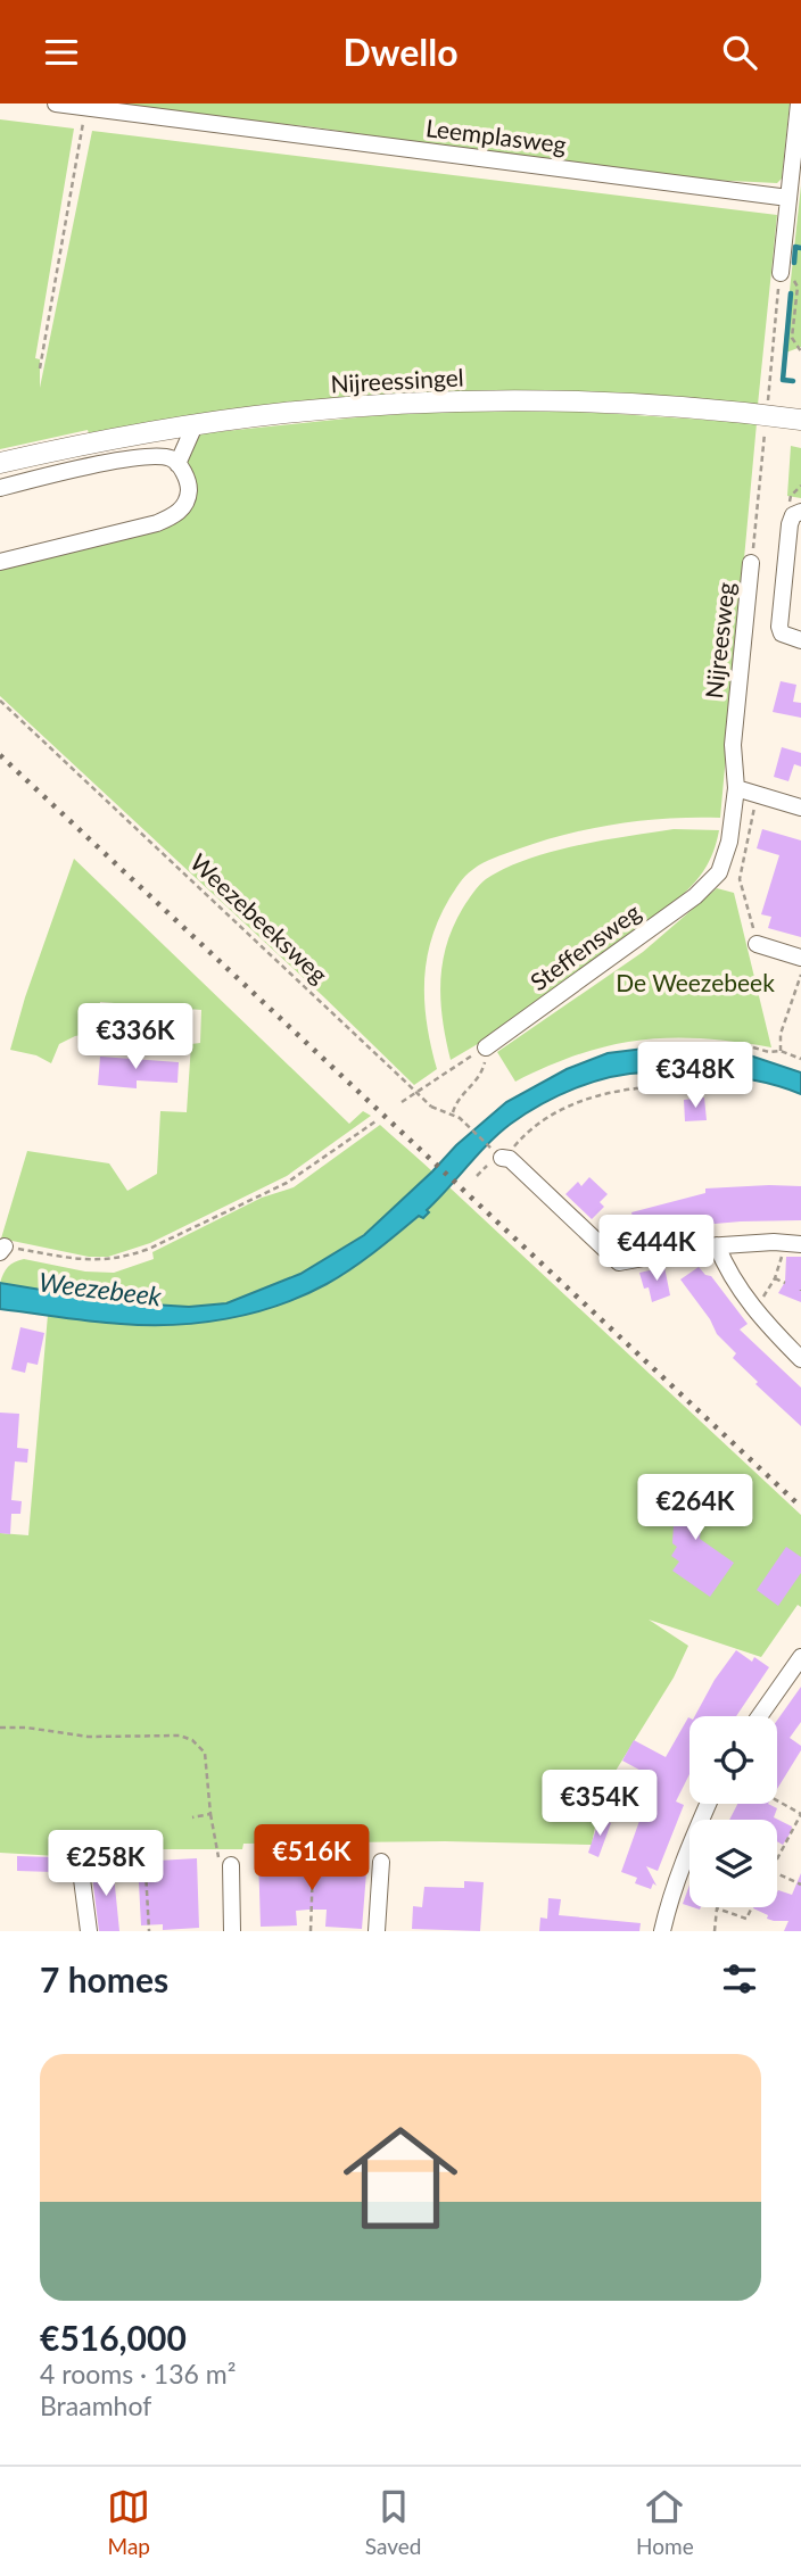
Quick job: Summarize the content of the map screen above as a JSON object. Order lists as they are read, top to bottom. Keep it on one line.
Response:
{"streets":{"main road":["Nijreessingel"],"street":["Leemplasweg","Nijreesweg","Steffensweg"],"path":["Weezebeeksweg"]},"crossings":[["Nijreesweg","Steffensweg"]],"water":["Weezebeek"],"parks":["De Weezebeek"],"page":{"header":"Dwello","price":["€336K","€348K","€444K","€264K","€354K","€516K","€258K"],"heading":"7 homes","list":[{"name":"€516,000","note":"4 rooms · 136 m² · Braamhof"}],"tabs":["Map","Saved","Home"]}}
